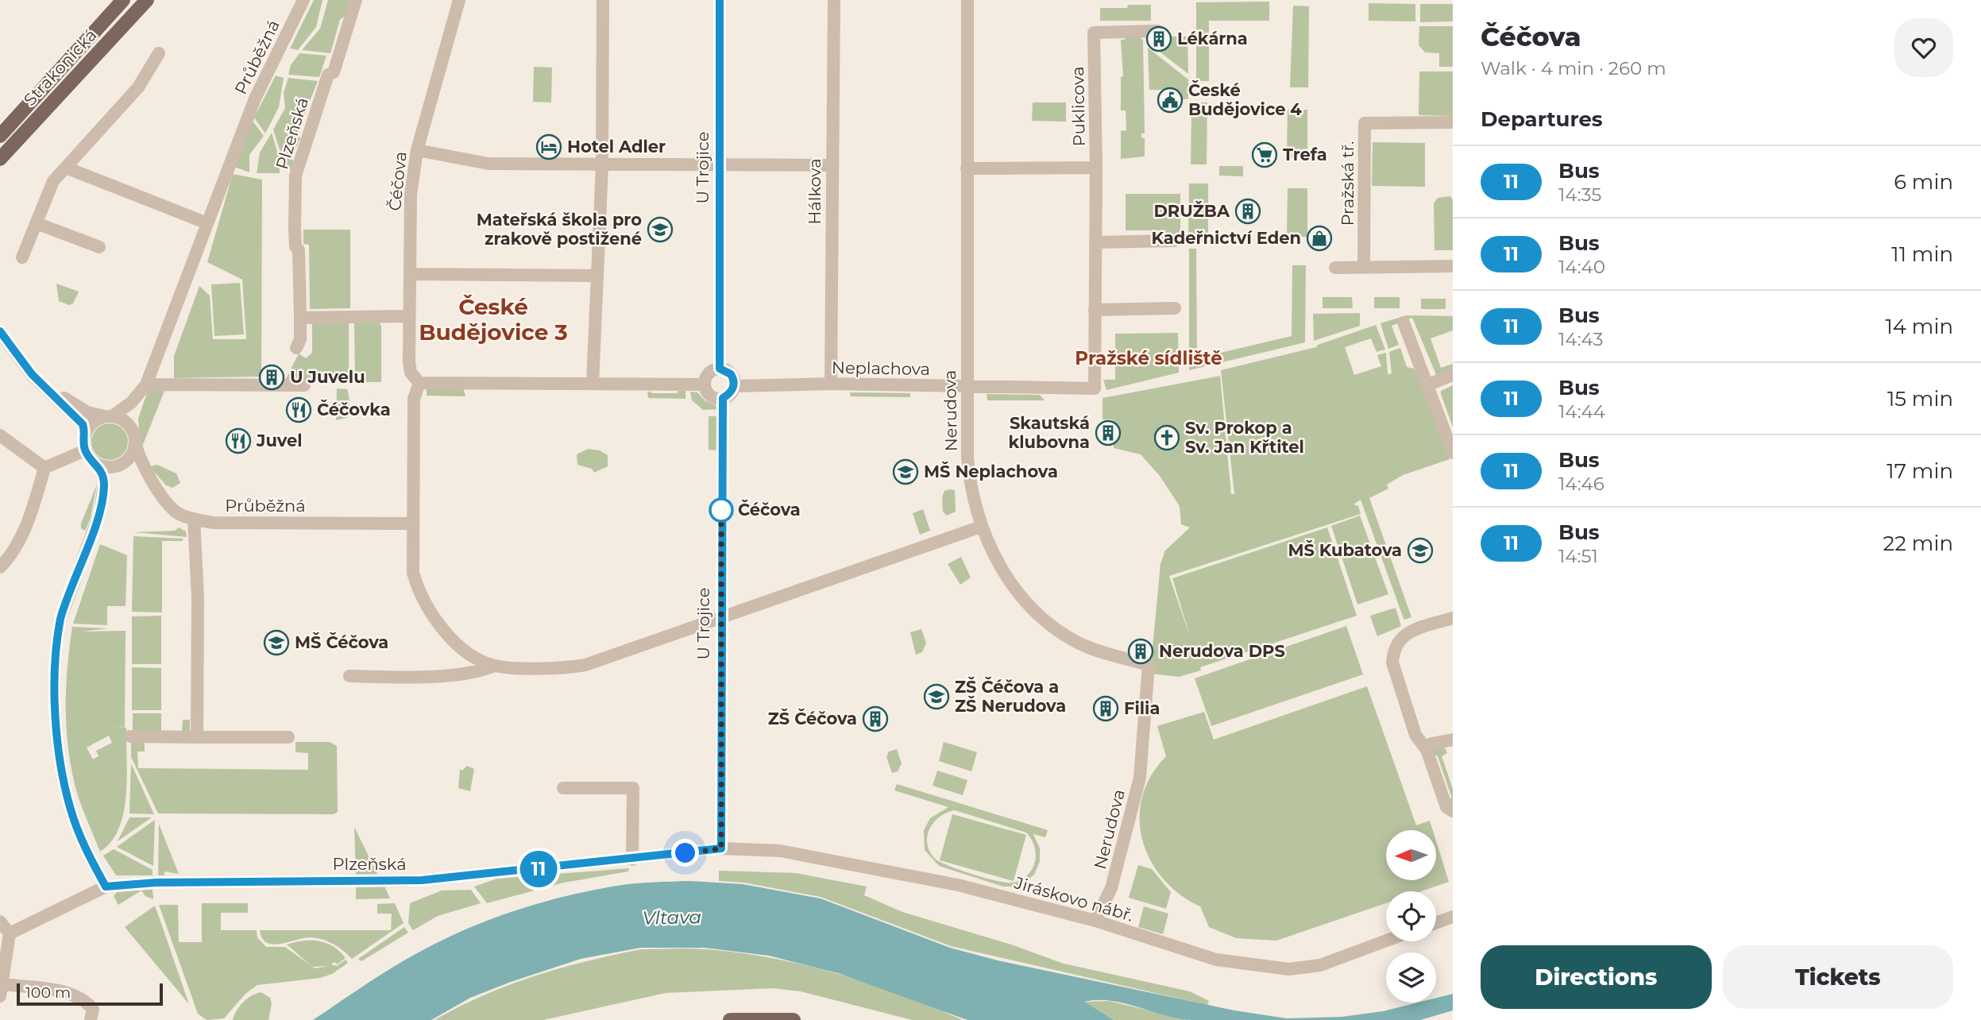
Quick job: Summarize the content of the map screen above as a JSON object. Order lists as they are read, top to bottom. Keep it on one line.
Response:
{"streets":{"main road":["Strakonická"],"street":["Průběžná","Puklicova","Plzeňská","U Trojice","Čéčova","Pražská tř.","Hálkova","Neplachova","Nerudova","Jiráskovo nábř."]},"crossings":[["Puklicova","Neplachova"],["Plzeňská","U Trojice"],["Plzeňská","Jiráskovo nábř."],["U Trojice","Neplachova"],["U Trojice","Jiráskovo nábř."],["Hálkova","Neplachova"],["Neplachova","Nerudova"],["Nerudova","Jiráskovo nábř."]],"districts":["České Budějovice 3","Pražské sídliště"],"water":["Vltava"],"places":{"building":["Lékárna","DRUŽBA","U Juvelu","Skautská klubovna","Nerudova DPS","Filia","ZŠ Čéčova"],"public building":["České Budějovice 4"],"hotel":["Hotel Adler"],"supermarket":["Trefa"],"school or university":["Mateřská škola pro zrakově postižené","MŠ Neplachova","MŠ Kubatova","MŠ Čéčova","ZŠ Čéčova a ZŠ Nerudova"],"shop":["Kadeřnictví Eden"],"restaurant":["Čéčovka","Juvel"],"church":["Sv. Prokop a Sv. Jan Křtitel"],"other":["Čéčova"]},"lines":["bus line 11"],"scale_bar":"100 m","north":"left","page":{"on_map":"11","heading":[["Čéčova","Walk · 4 min · 260 m"],"Departures"],"list":[{"mark":"11","name":"Bus","note":"14:35","value":"6 min"},{"mark":"11","name":"Bus","note":"14:40","value":"11 min"},{"mark":"11","name":"Bus","note":"14:43","value":"14 min"},{"mark":"11","name":"Bus","note":"14:44","value":"15 min"},{"mark":"11","name":"Bus","note":"14:46","value":"17 min"},{"mark":"11","name":"Bus","note":"14:51","value":"22 min"}],"buttons":["Directions","Tickets"],"scale":"100 m"}}
